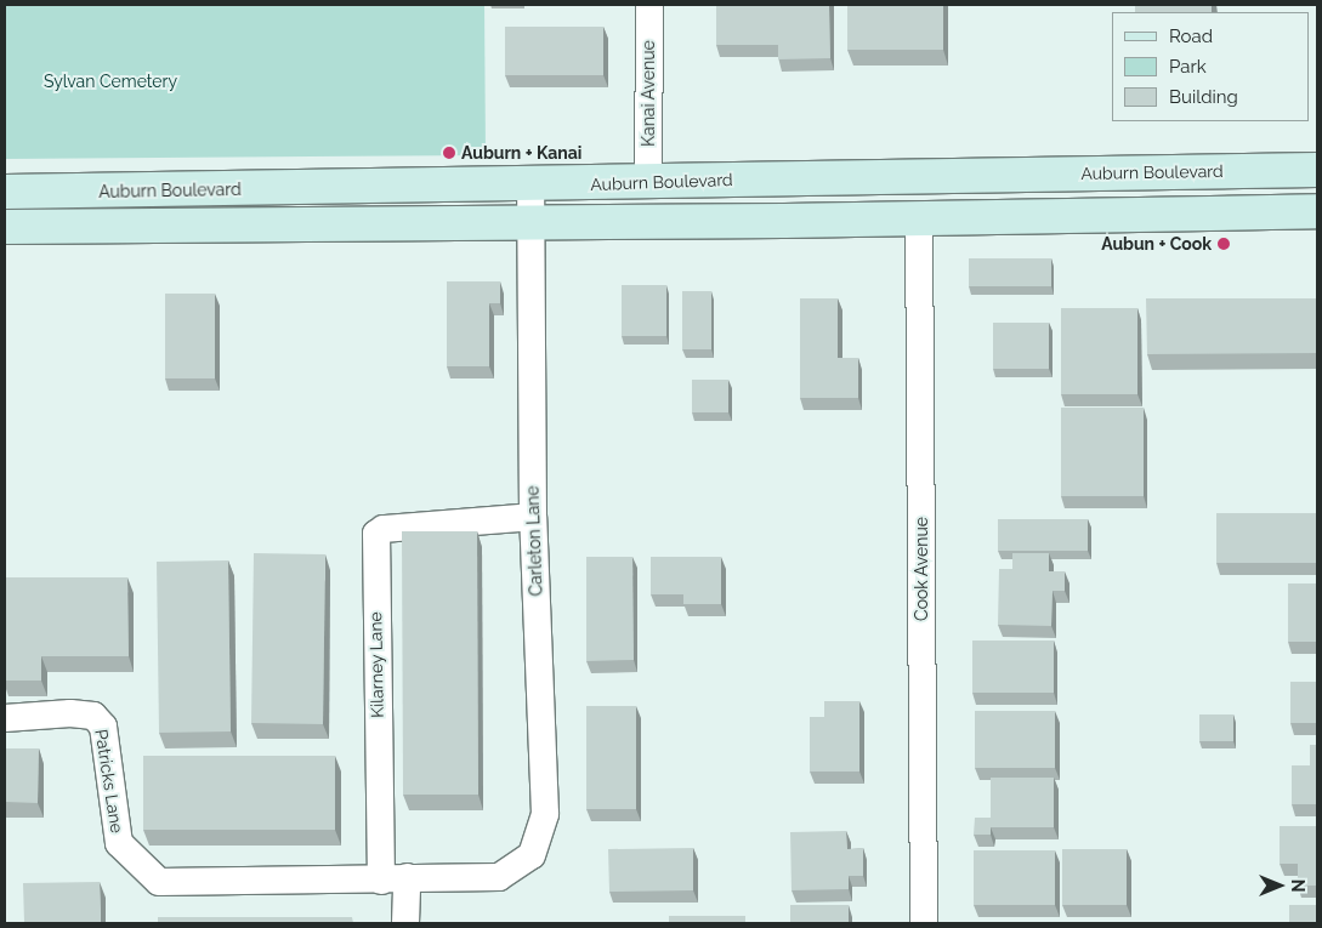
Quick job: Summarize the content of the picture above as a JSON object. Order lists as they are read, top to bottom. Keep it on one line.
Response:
{"streets":{"main road":["Auburn Boulevard"],"street":["Kanai Avenue","Carleton Lane","Cook Avenue","Kilarney Lane","Patricks Lane"]},"crossings":[["Kanai Avenue","Auburn Boulevard"],["Auburn Boulevard","Carleton Lane"],["Auburn Boulevard","Cook Avenue"],["Carleton Lane","Kilarney Lane"],["Carleton Lane","Patricks Lane"],["Kilarney Lane","Patricks Lane"]],"parks":["Sylvan Cemetery"],"places":["Auburn + Kanai","Aubun + Cook"],"legend":["Road","Park","Building"],"north":"right"}
